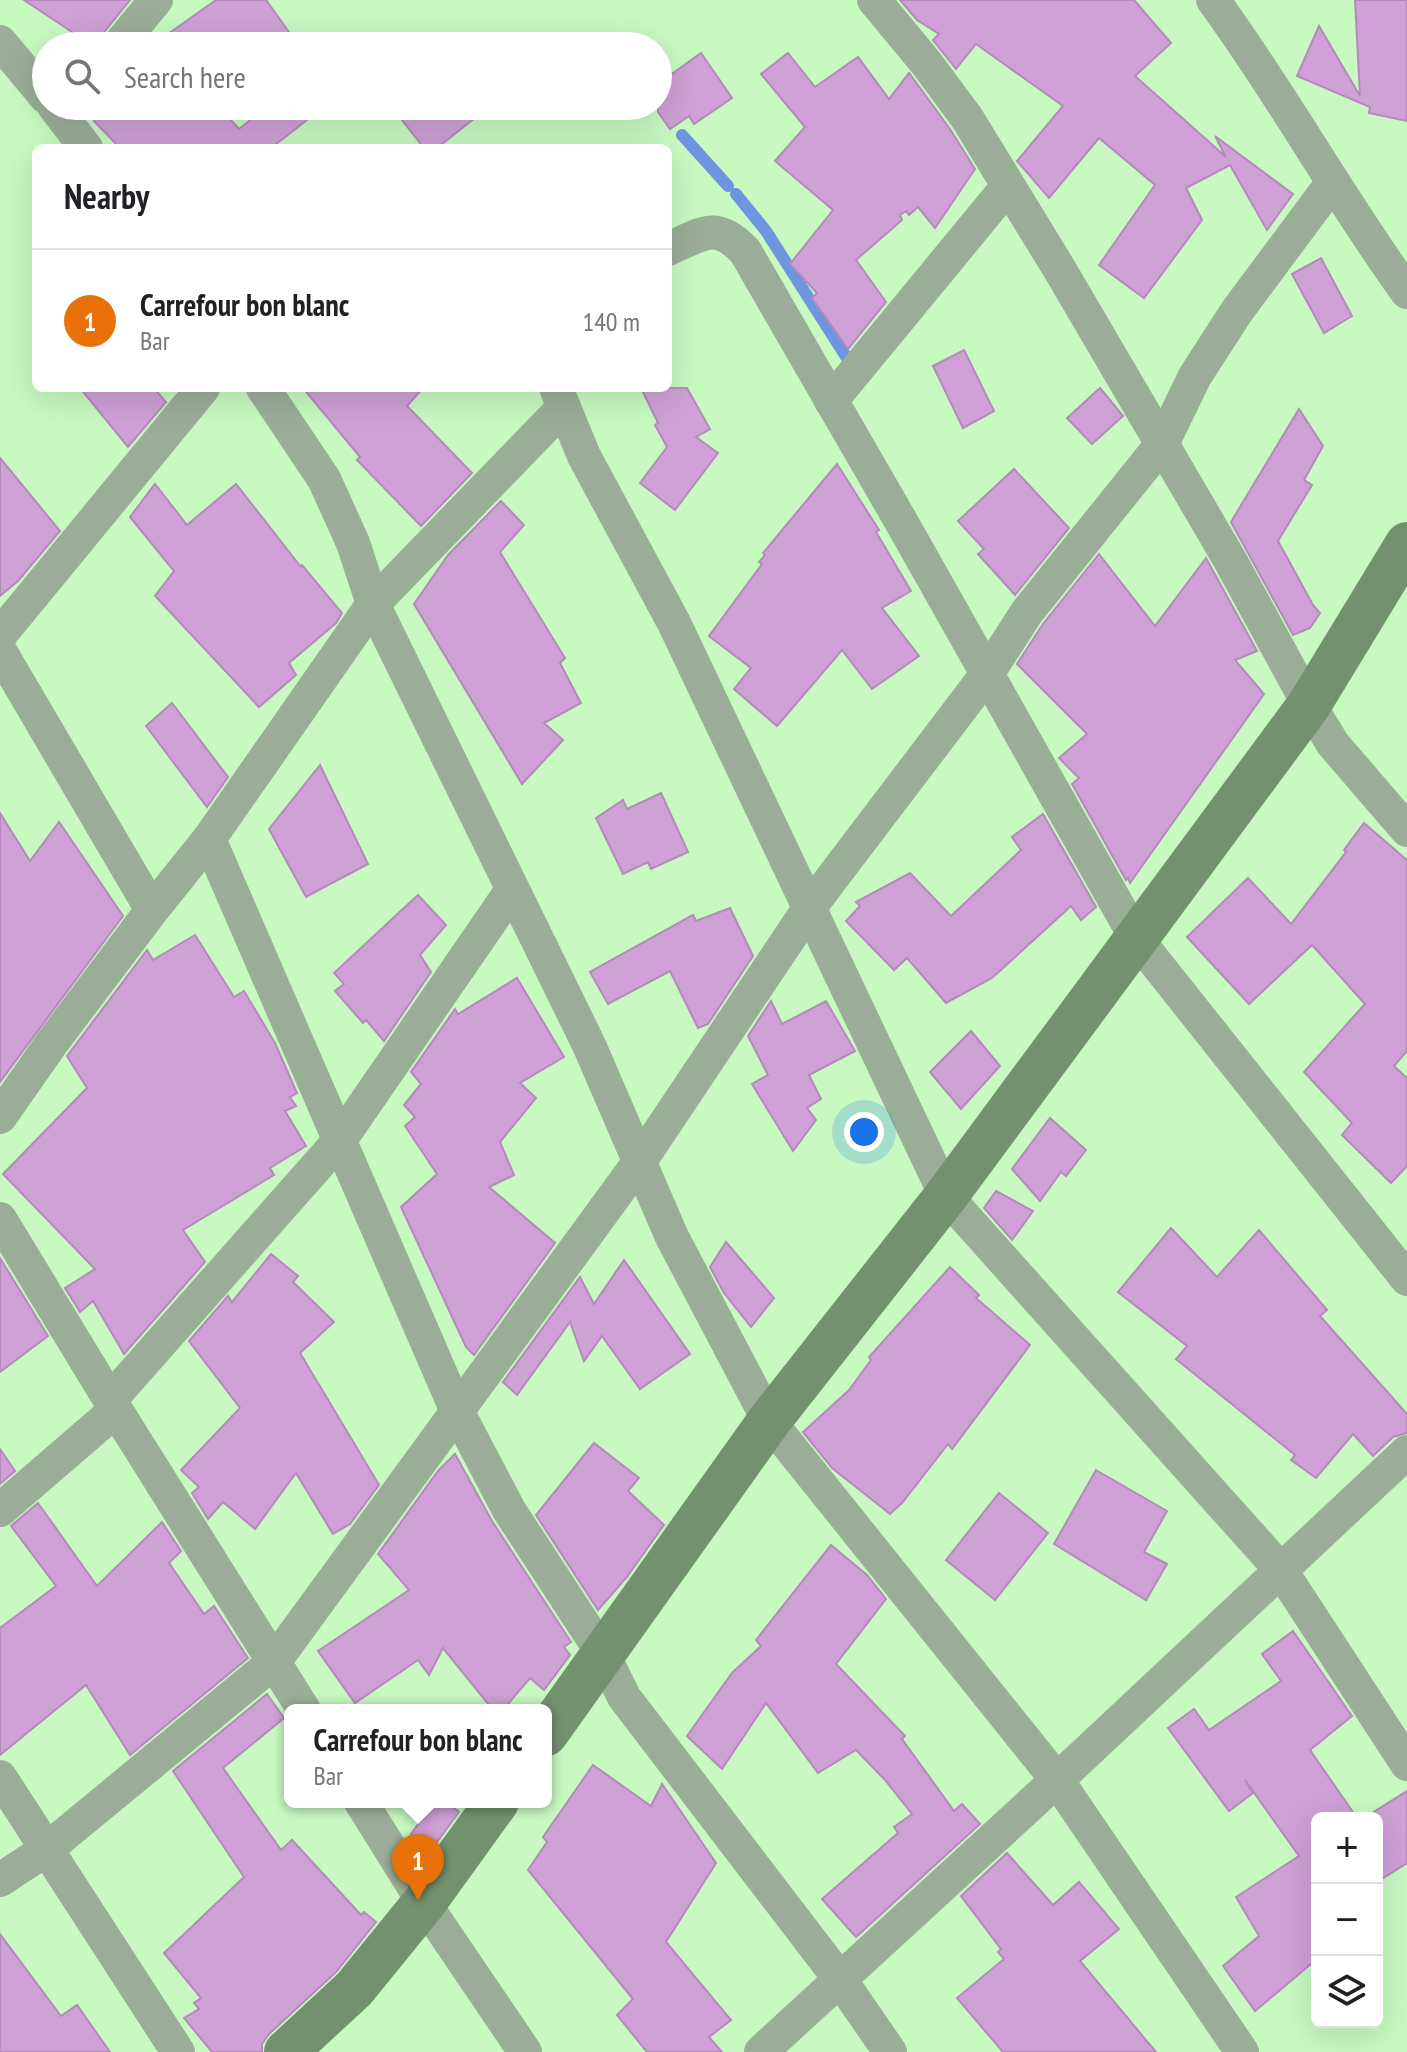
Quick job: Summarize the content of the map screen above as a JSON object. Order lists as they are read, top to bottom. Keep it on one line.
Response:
{"page":{"search":"Search here","heading":"Nearby","list":[{"mark":"1","name":"Carrefour bon blanc","note":"Bar","value":"140 m"}],"popup":["Carrefour bon blanc","Bar"],"map_buttons":["+","−"],"pins":"1"}}
